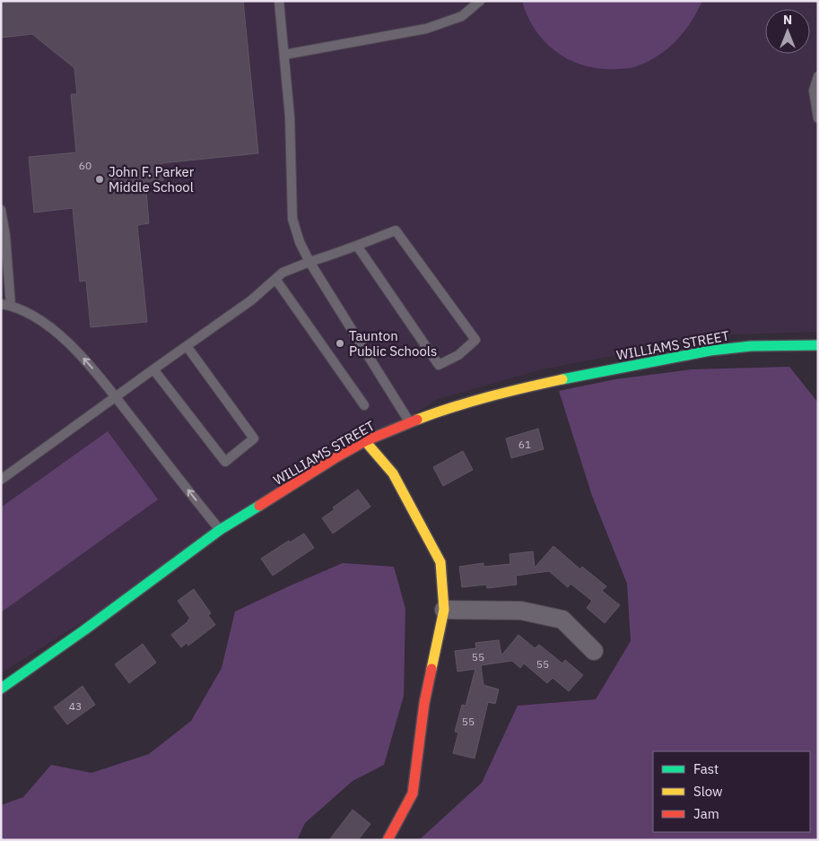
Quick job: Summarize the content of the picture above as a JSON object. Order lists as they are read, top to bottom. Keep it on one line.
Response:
{"streets":{"street":["WILLIAMS STREET"]},"places":["John F. Parker Middle School","Taunton Public Schools"],"house_numbers":["60","61","55","55","43","55"],"legend":["Fast","Slow","Jam"],"north":"top"}
